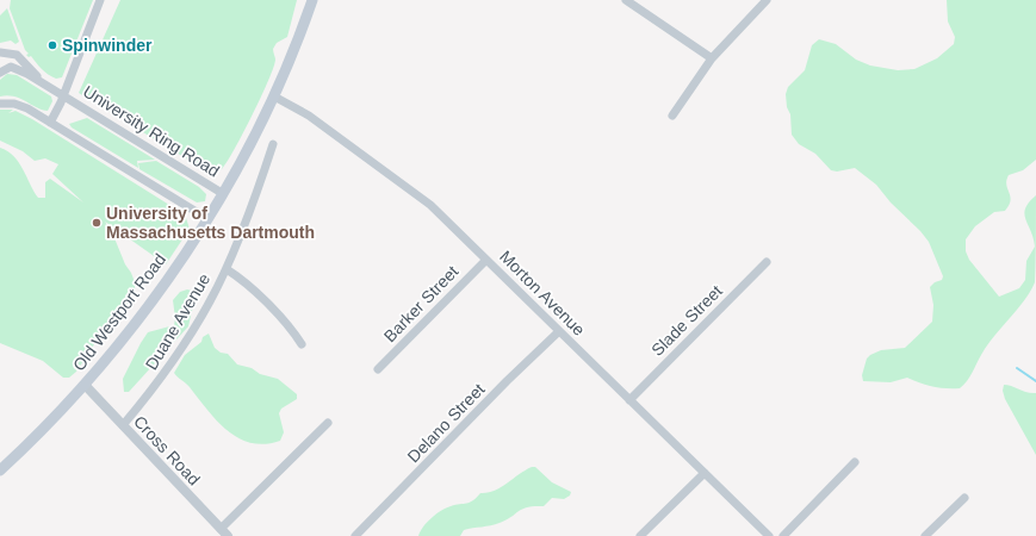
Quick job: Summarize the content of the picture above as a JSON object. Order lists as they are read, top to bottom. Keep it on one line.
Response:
{"streets":{"main road":["Old Westport Road"],"street":["University Ring Road","Morton Avenue","Barker Street","Slade Street","Duane Avenue","Delano Street","Cross Road"]},"crossings":[["University Ring Road","Old Westport Road"],["Morton Avenue","Barker Street"],["Morton Avenue","Old Westport Road"],["Morton Avenue","Slade Street"],["Morton Avenue","Delano Street"],["Old Westport Road","Cross Road"],["Duane Avenue","Cross Road"]],"places":["Spinwinder","University of Massachusetts Dartmouth"]}
